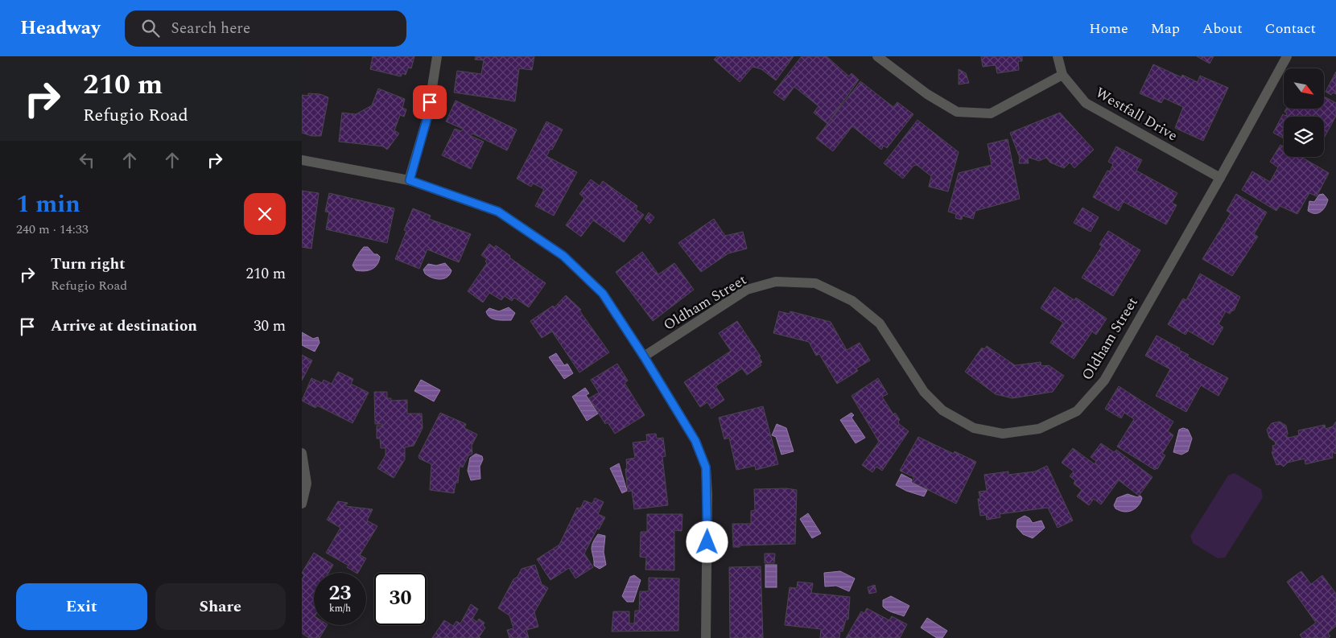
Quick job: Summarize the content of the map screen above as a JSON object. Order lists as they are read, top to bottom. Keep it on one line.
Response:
{"streets":{"street":["Westfall Drive","Oldham Street"]},"crossings":[["Westfall Drive","Oldham Street"]],"north":"bottom right","page":{"header":"Headway","search":"Search here","nav":["Home","Map","About","Contact"],"turn":["210 m","Refugio Road"],"heading":["1 min","240 m · 14:33"],"list":[{"name":"Turn right","note":"Refugio Road","value":"210 m"},{"name":"Arrive at destination","value":"30 m"}],"speed":"23 km/h","limit":"30","buttons":["Exit","Share"]}}
